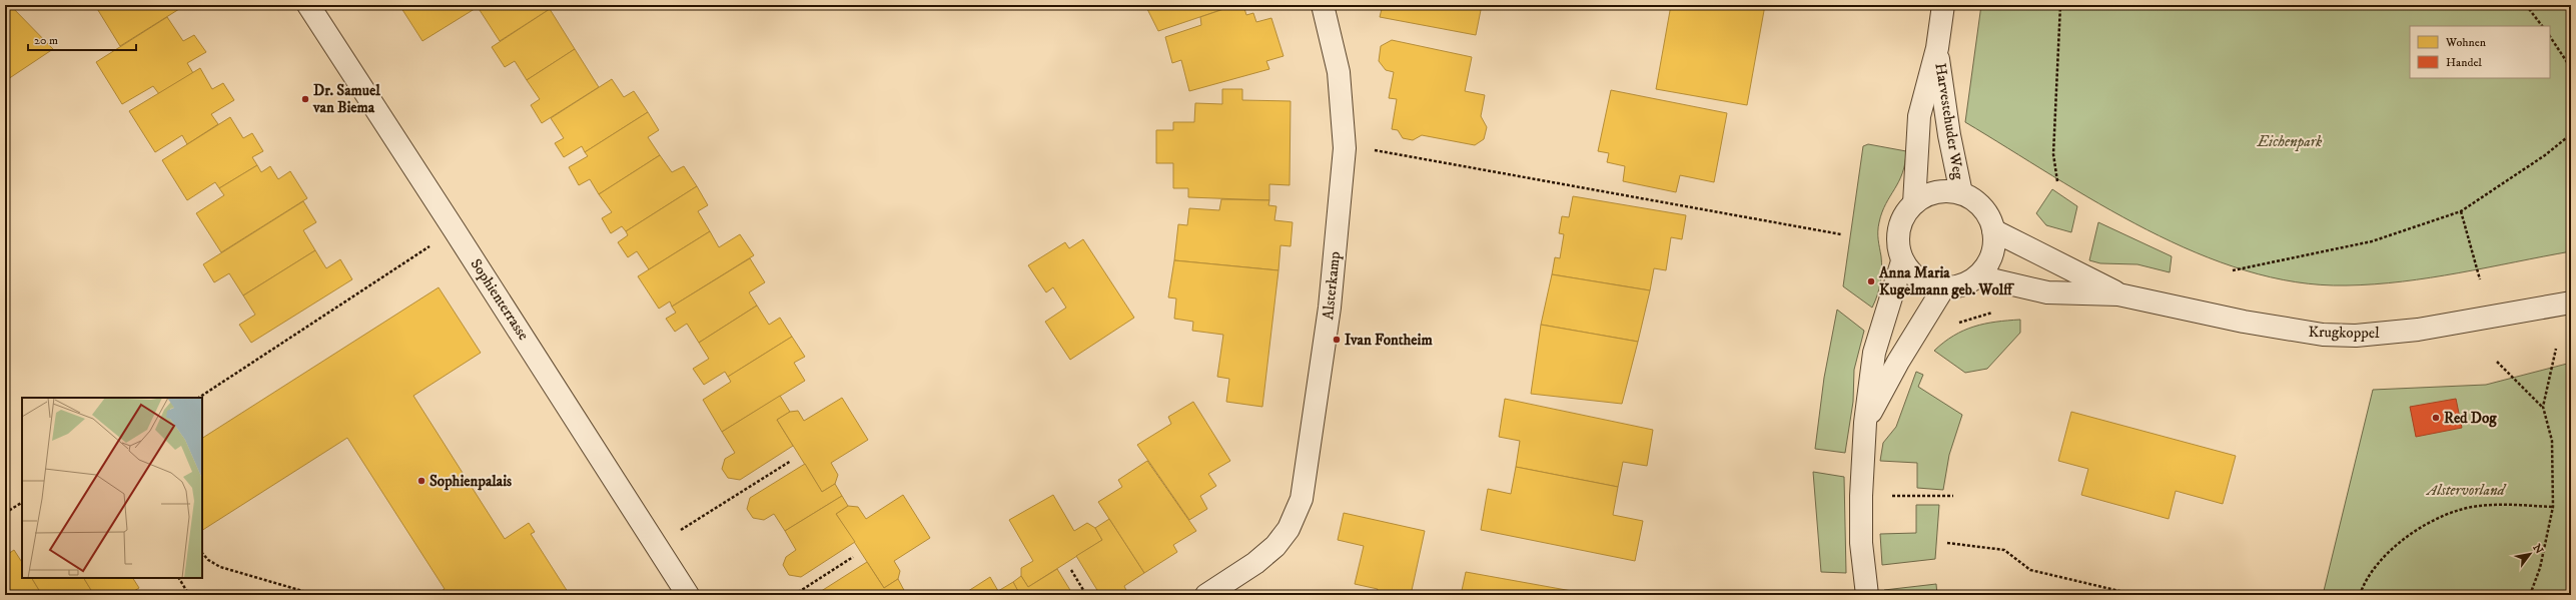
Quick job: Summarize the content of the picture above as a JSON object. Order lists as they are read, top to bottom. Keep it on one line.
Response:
{"streets":{"street":["Harvestehuder Weg","Alsterkamp","Sophienterrasse","Krugkoppel"]},"crossings":[["Harvestehuder Weg","Krugkoppel"]],"parks":["Eichenpark","Alstervorland"],"places":["Dr. Samuel van Biema","Anna Maria Kugelmann geb. Wolff","Ivan Fontheim","Red Dog","Sophienpalais"],"legend":["Wohnen","Handel"],"scale_bar":"20 m","north":"top right"}
